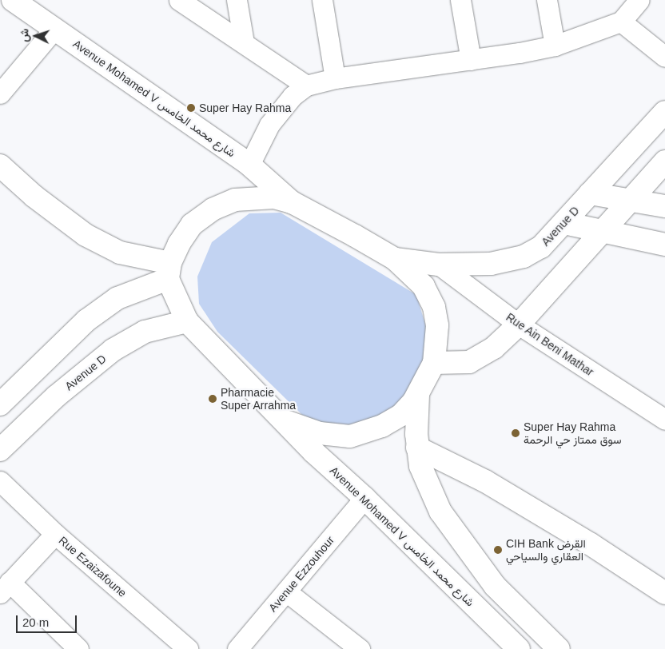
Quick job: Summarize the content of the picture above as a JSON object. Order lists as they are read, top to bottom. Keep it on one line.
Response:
{"streets":{"main road":["Avenue Mohamed V شارع محمد الخامس","Avenue D"],"street":["Rue Ain Beni Mathar","Rue Ezaizafoune","Avenue Ezzouhour"]},"crossings":[["Avenue Mohamed V شارع محمد الخامس","Avenue D"],["Avenue Mohamed V شارع محمد الخامس","Avenue Ezzouhour"],["Avenue D","Rue Ain Beni Mathar"]],"places":["Super Hay Rahma","Pharmacie Super Arrahma","Super Hay Rahma سوق ممتاز حي الرحمة","CIH Bank القرض العقاري والسياحي"],"scale_bar":"20 m","north":"left"}
